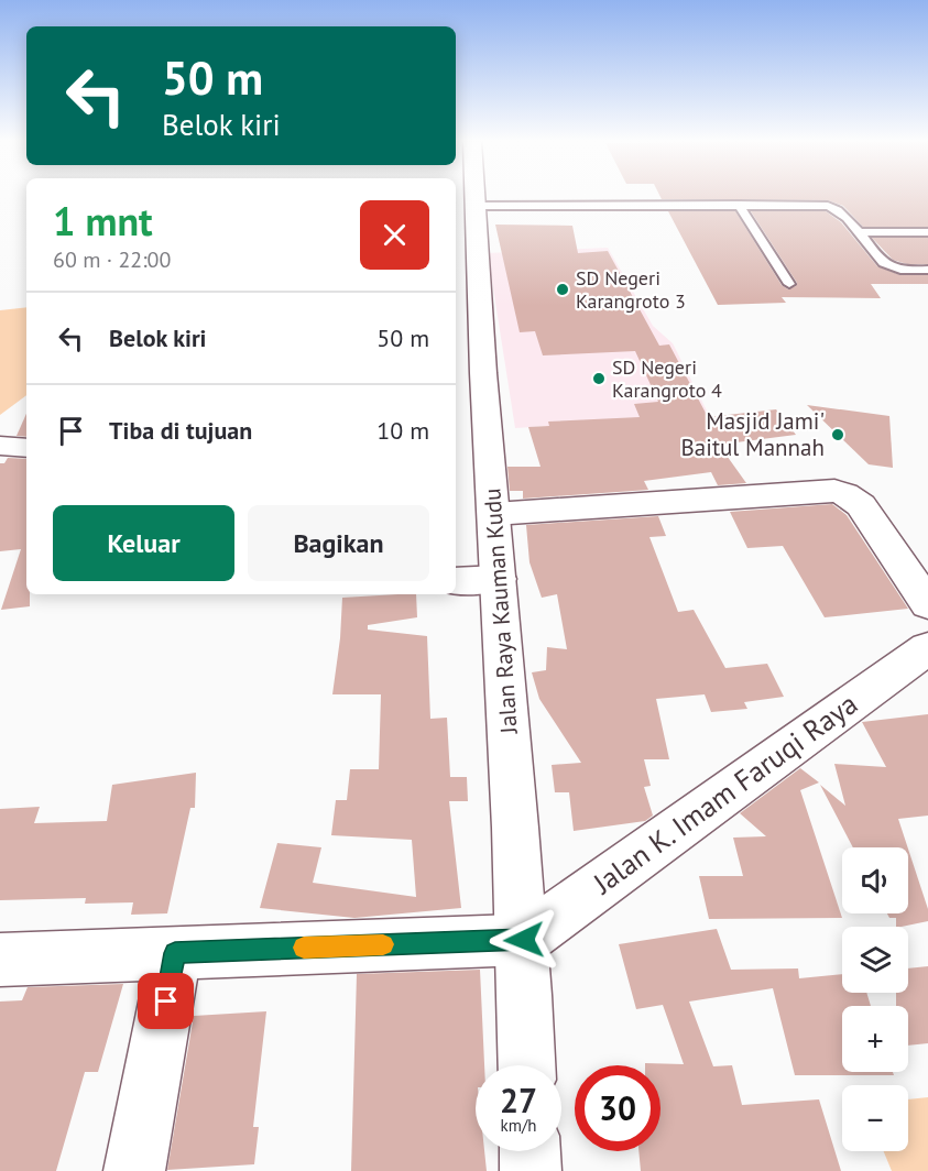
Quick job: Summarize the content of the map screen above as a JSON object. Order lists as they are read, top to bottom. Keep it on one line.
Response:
{"streets":{"street":["Jalan Raya Kauman Kudu","Jalan K. Imam Faruqi Raya"]},"crossings":[["Jalan Raya Kauman Kudu","Jalan K. Imam Faruqi Raya"]],"places":["SD Negeri Karangroto 3","SD Negeri Karangroto 4","Masjid Jami' Baitul Mannah"],"page":{"turn":["50 m","Belok kiri"],"heading":["1 mnt","60 m · 22:00"],"list":[{"name":"Belok kiri","value":"50 m"},{"name":"Tiba di tujuan","value":"10 m"}],"buttons":["Keluar","Bagikan"],"map_buttons":["+","−"],"speed":"27 km/h","limit":"30"}}
